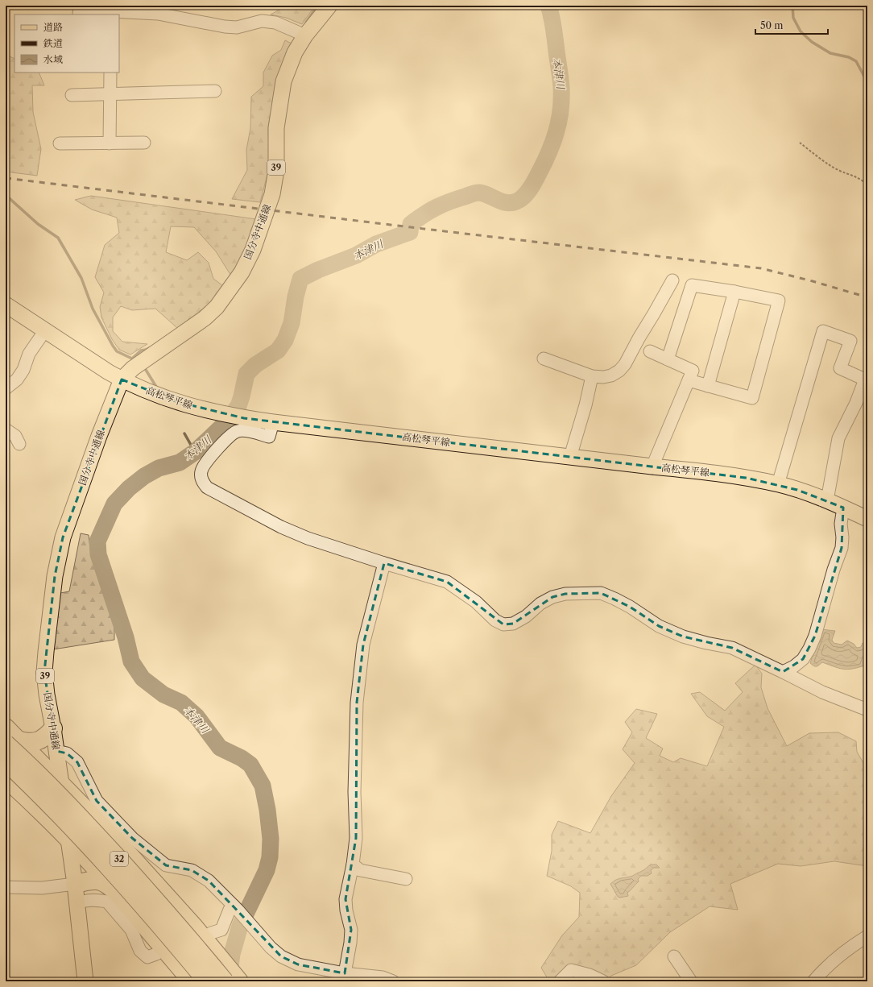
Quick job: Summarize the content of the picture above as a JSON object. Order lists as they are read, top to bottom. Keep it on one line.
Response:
{"streets":{"highway":["32"],"main road":["39","国分寺中通線","高松琴平線"]},"crossings":[["国分寺中通線","高松琴平線"]],"water":["本津川"],"legend":["道路","鉄道","水域"],"scale_bar":"50 m"}
